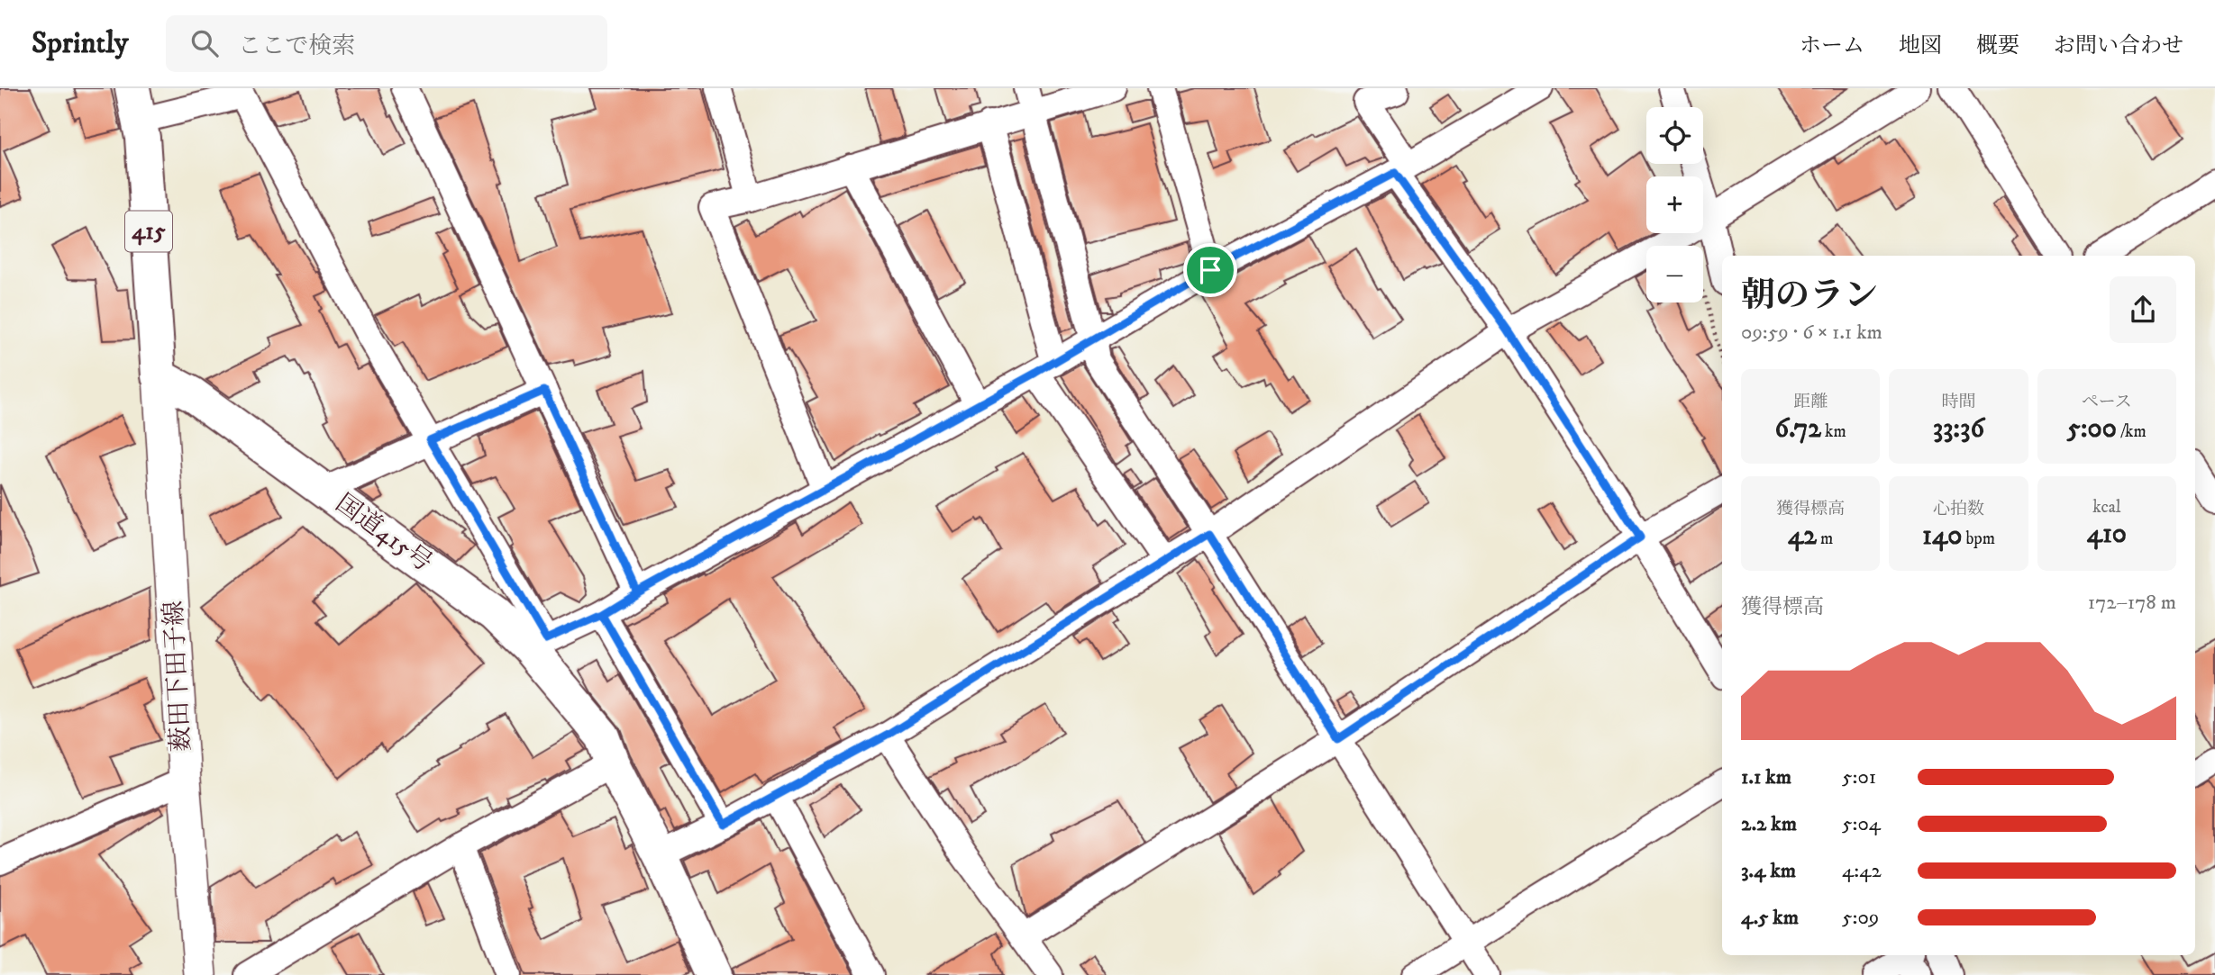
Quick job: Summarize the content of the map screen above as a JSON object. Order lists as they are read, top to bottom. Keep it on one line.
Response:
{"streets":{"highway":["415","国道415号"],"main road":["薮田下田子線"]},"crossings":[["415","国道415号"],["415","薮田下田子線"],["国道415号","薮田下田子線"]],"page":{"header":"Sprintly","search":"ここで検索","nav":["ホーム","地図","概要","お問い合わせ"],"map_buttons":["+","−"],"heading":["朝のラン","09:59 · 6 × 1.1 km"],"stats":[["距離","6.72 km"],["時間","33:36"],["ペース","5:00 /km"],["獲得標高","42 m"],["心拍数","140 bpm"],["kcal","410"]],"chart":["獲得標高","172–178 m"],"list":[{"name":"1.1 km","note":"5:01"},{"name":"2.2 km","note":"5:04"},{"name":"3.4 km","note":"4:42"},{"name":"4.5 km","note":"5:09"}]}}
